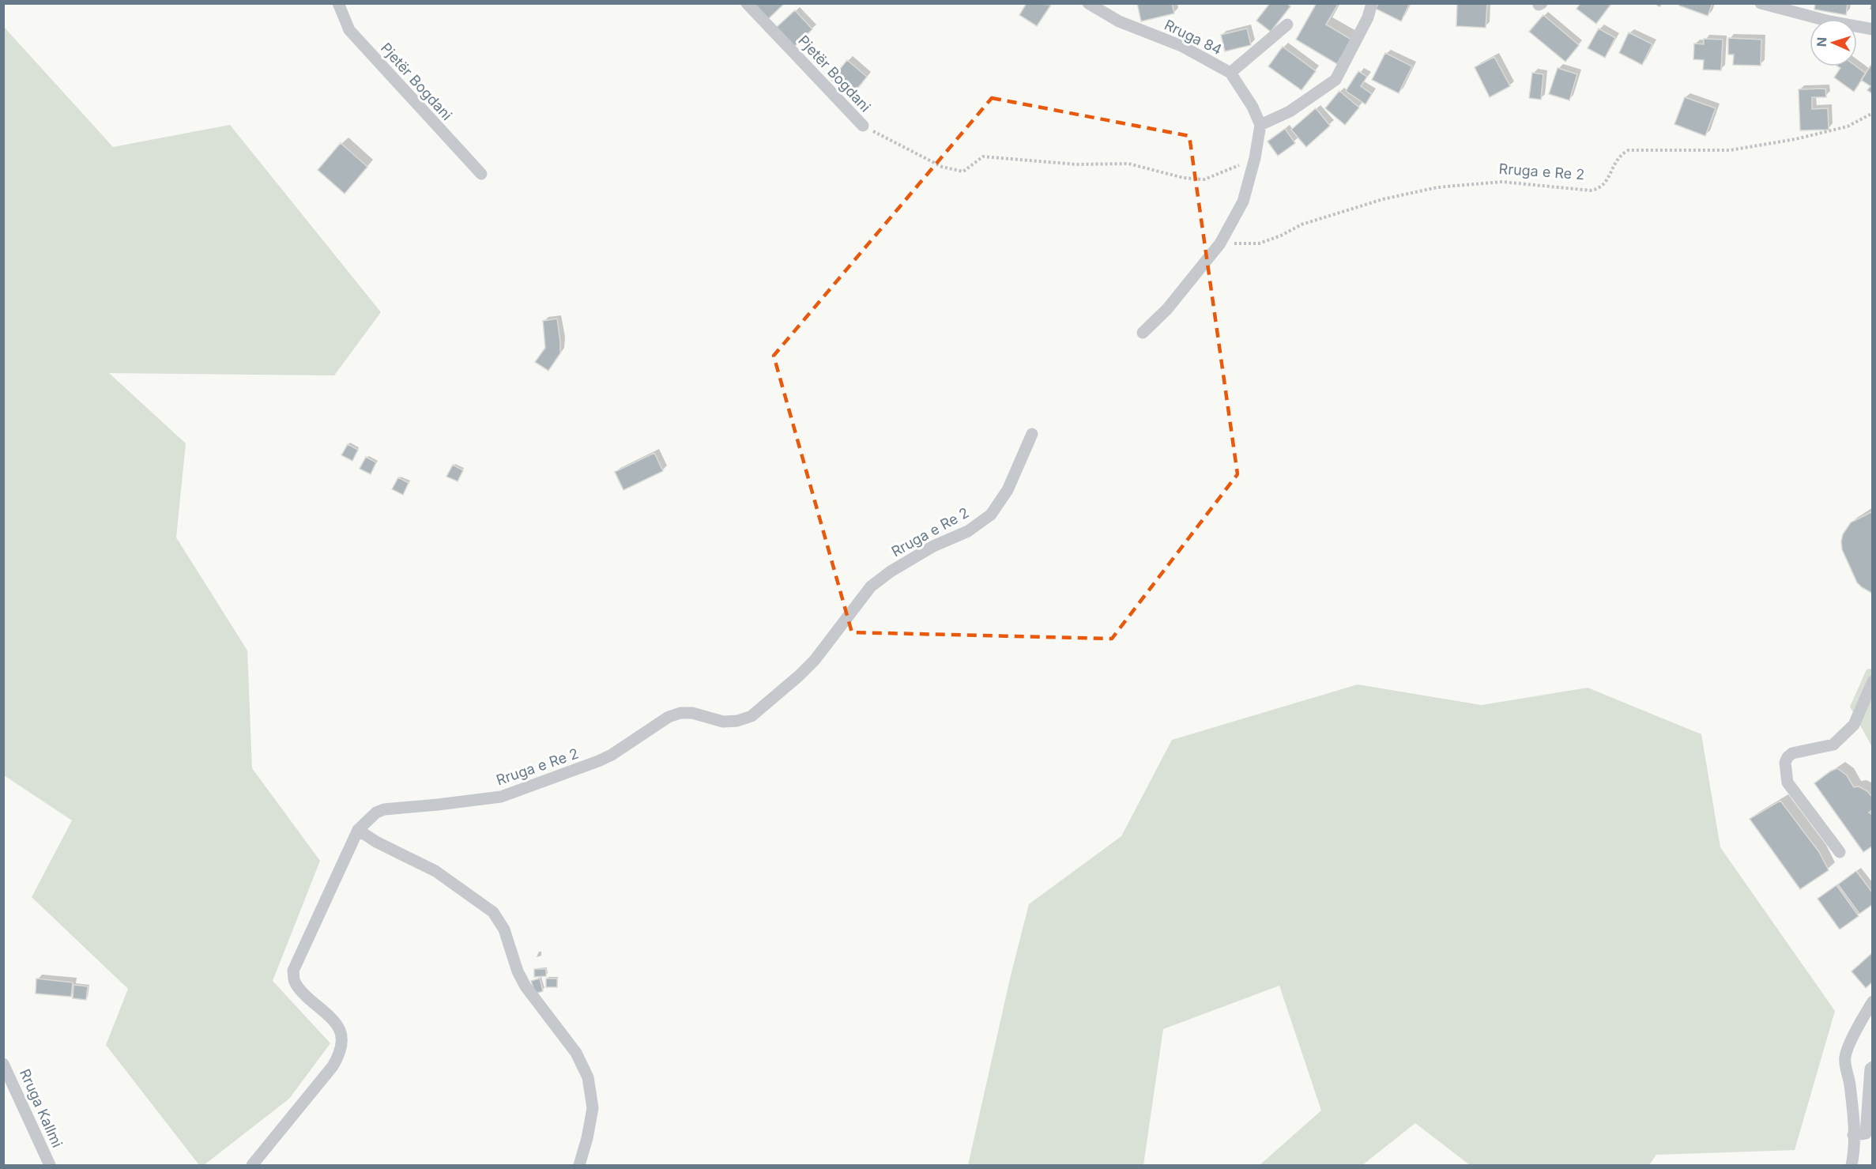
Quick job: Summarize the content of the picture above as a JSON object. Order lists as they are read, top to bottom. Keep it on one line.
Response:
{"streets":{"street":["Rruga 84","Pjetër Bogdani","Rruga e Re 2","Rruga Kallmi"]},"north":"left"}
